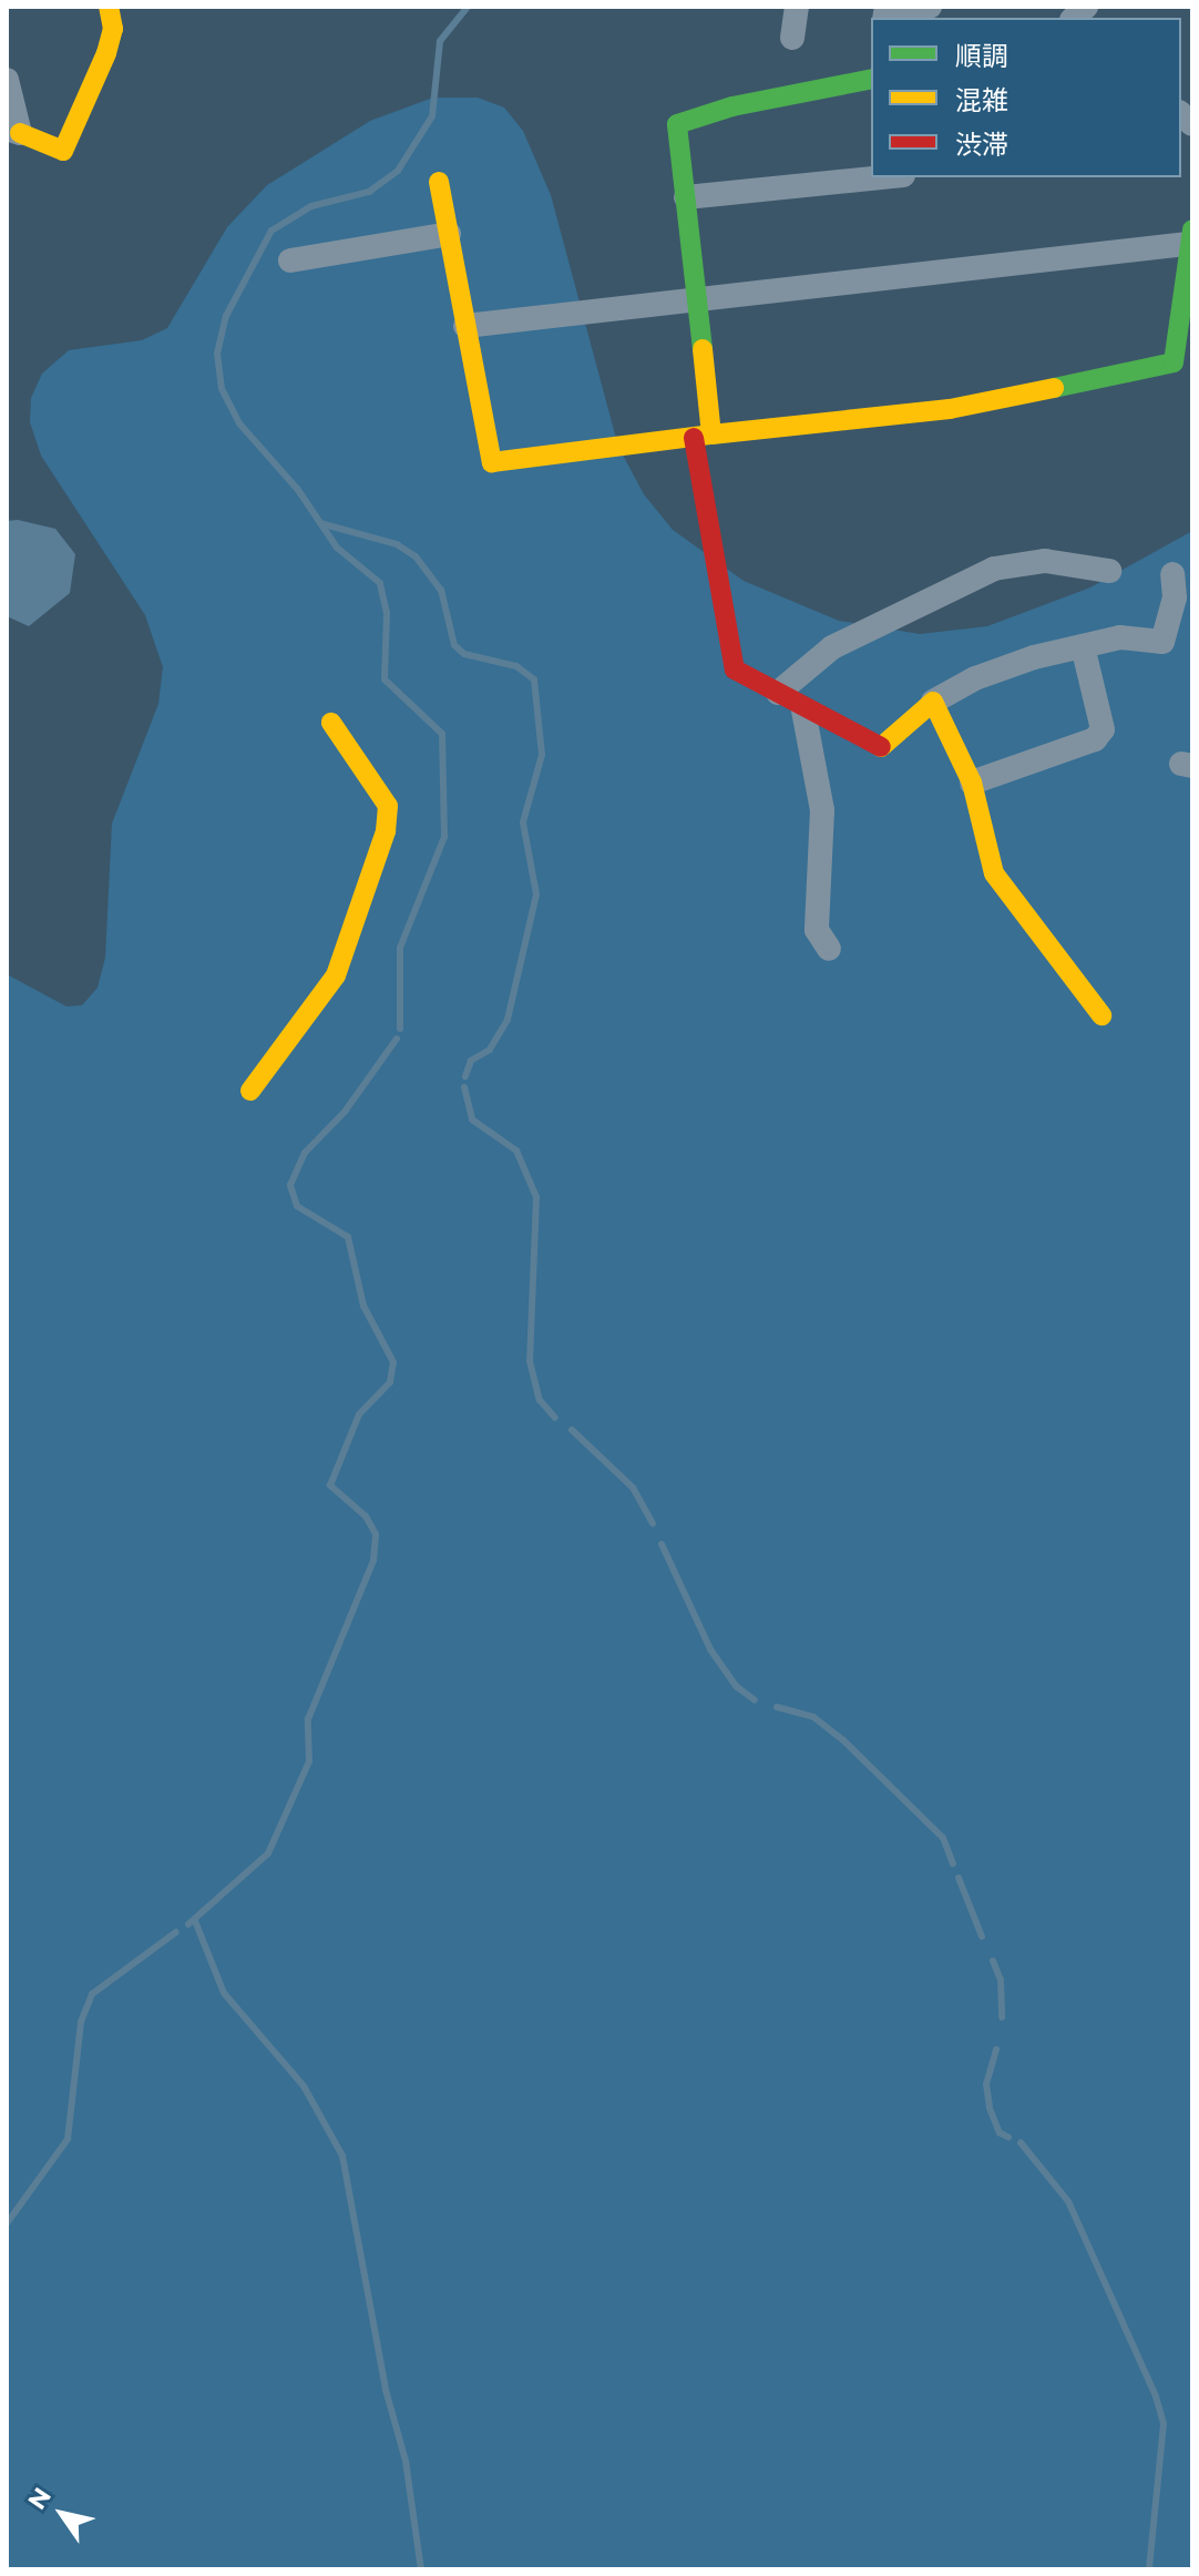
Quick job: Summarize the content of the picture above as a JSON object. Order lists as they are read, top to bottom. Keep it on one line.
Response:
{"legend":["順調","混雑","渋滞"],"north":"top left"}
